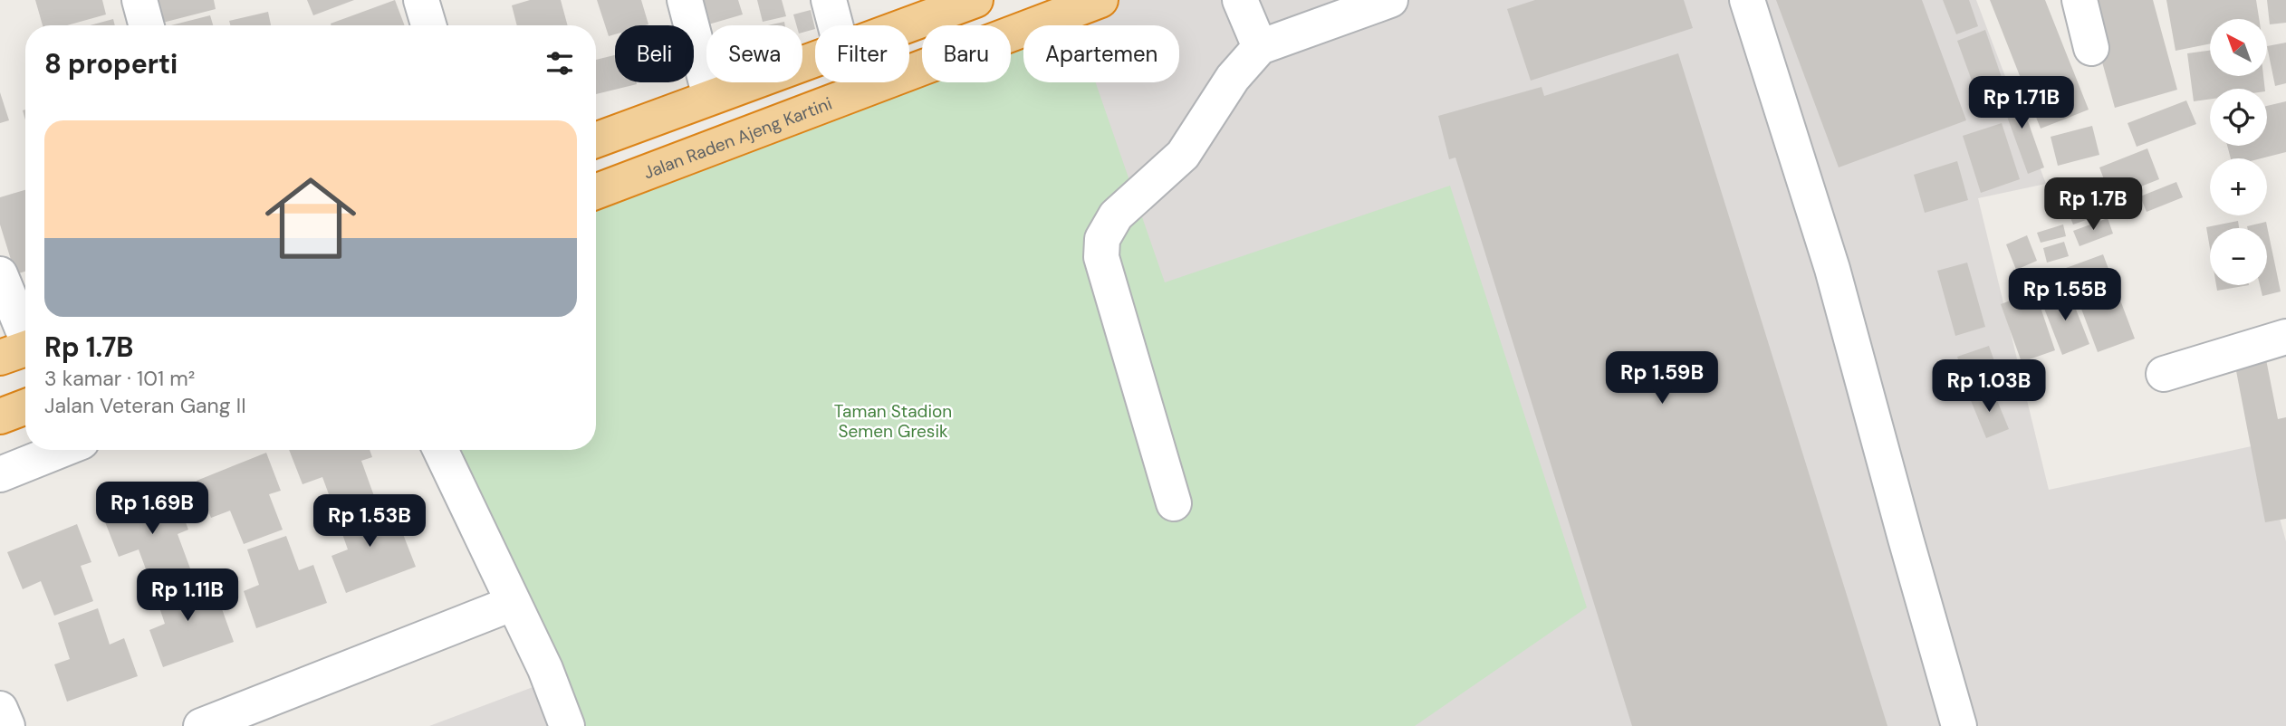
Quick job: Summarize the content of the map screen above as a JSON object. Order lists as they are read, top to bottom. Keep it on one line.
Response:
{"streets":{"highway":["Jalan Raden Ajeng Kartini"]},"parks":["Taman Stadion Semen Gresik"],"north":"top left","page":{"map_buttons":["+","−"],"chip":["Beli","Sewa","Filter","Baru","Apartemen"],"heading":"8 properti","price":["Rp 1.71B","Rp 1.7B","Rp 1.55B","Rp 1.59B","Rp 1.03B","Rp 1.69B","Rp 1.53B","Rp 1.11B"],"list":[{"name":"Rp 1.7B","note":"3 kamar · 101 m² · Jalan Veteran Gang II"}]}}
